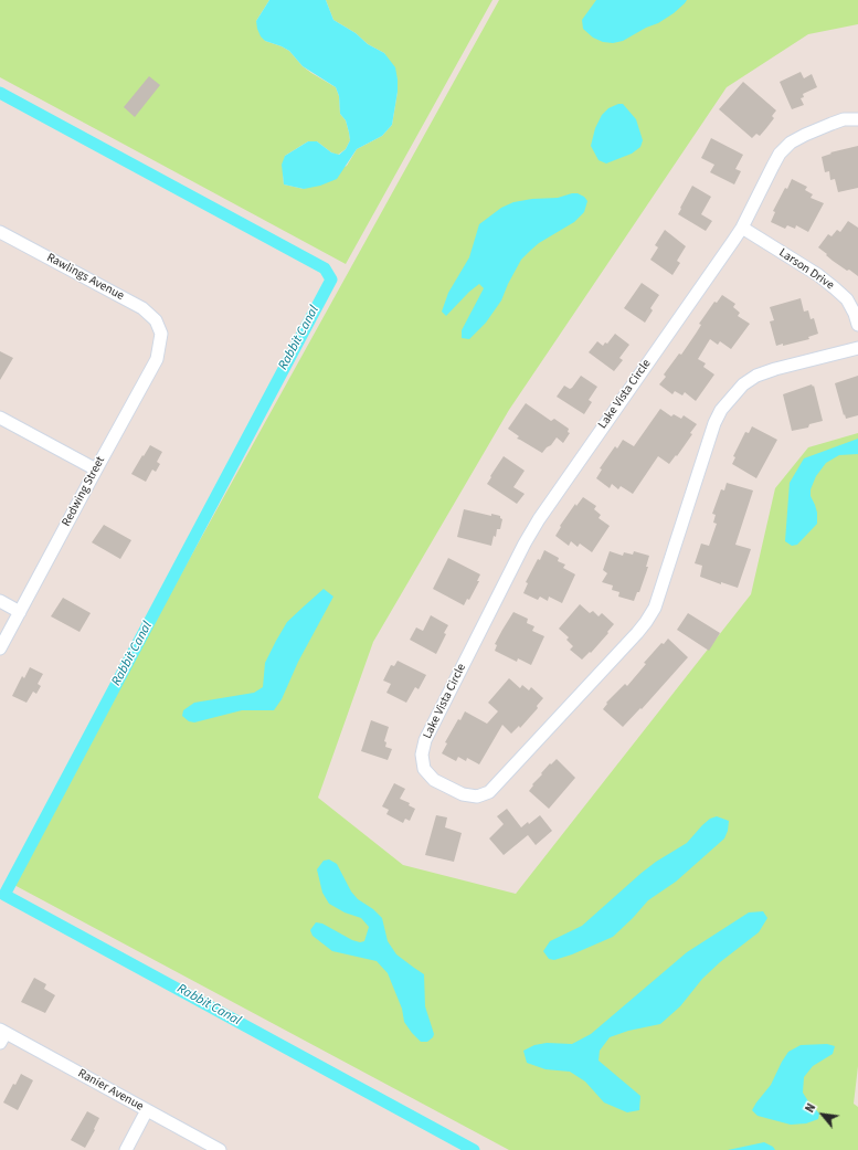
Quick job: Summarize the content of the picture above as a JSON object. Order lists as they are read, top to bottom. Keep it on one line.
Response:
{"streets":{"street":["Larson Drive","Rawlings Avenue","Lake Vista Circle","Redwing Street","Ranier Avenue"]},"crossings":[["Larson Drive","Lake Vista Circle"],["Rawlings Avenue","Redwing Street"]],"water":["Rabbit Canal"],"north":"top left"}
